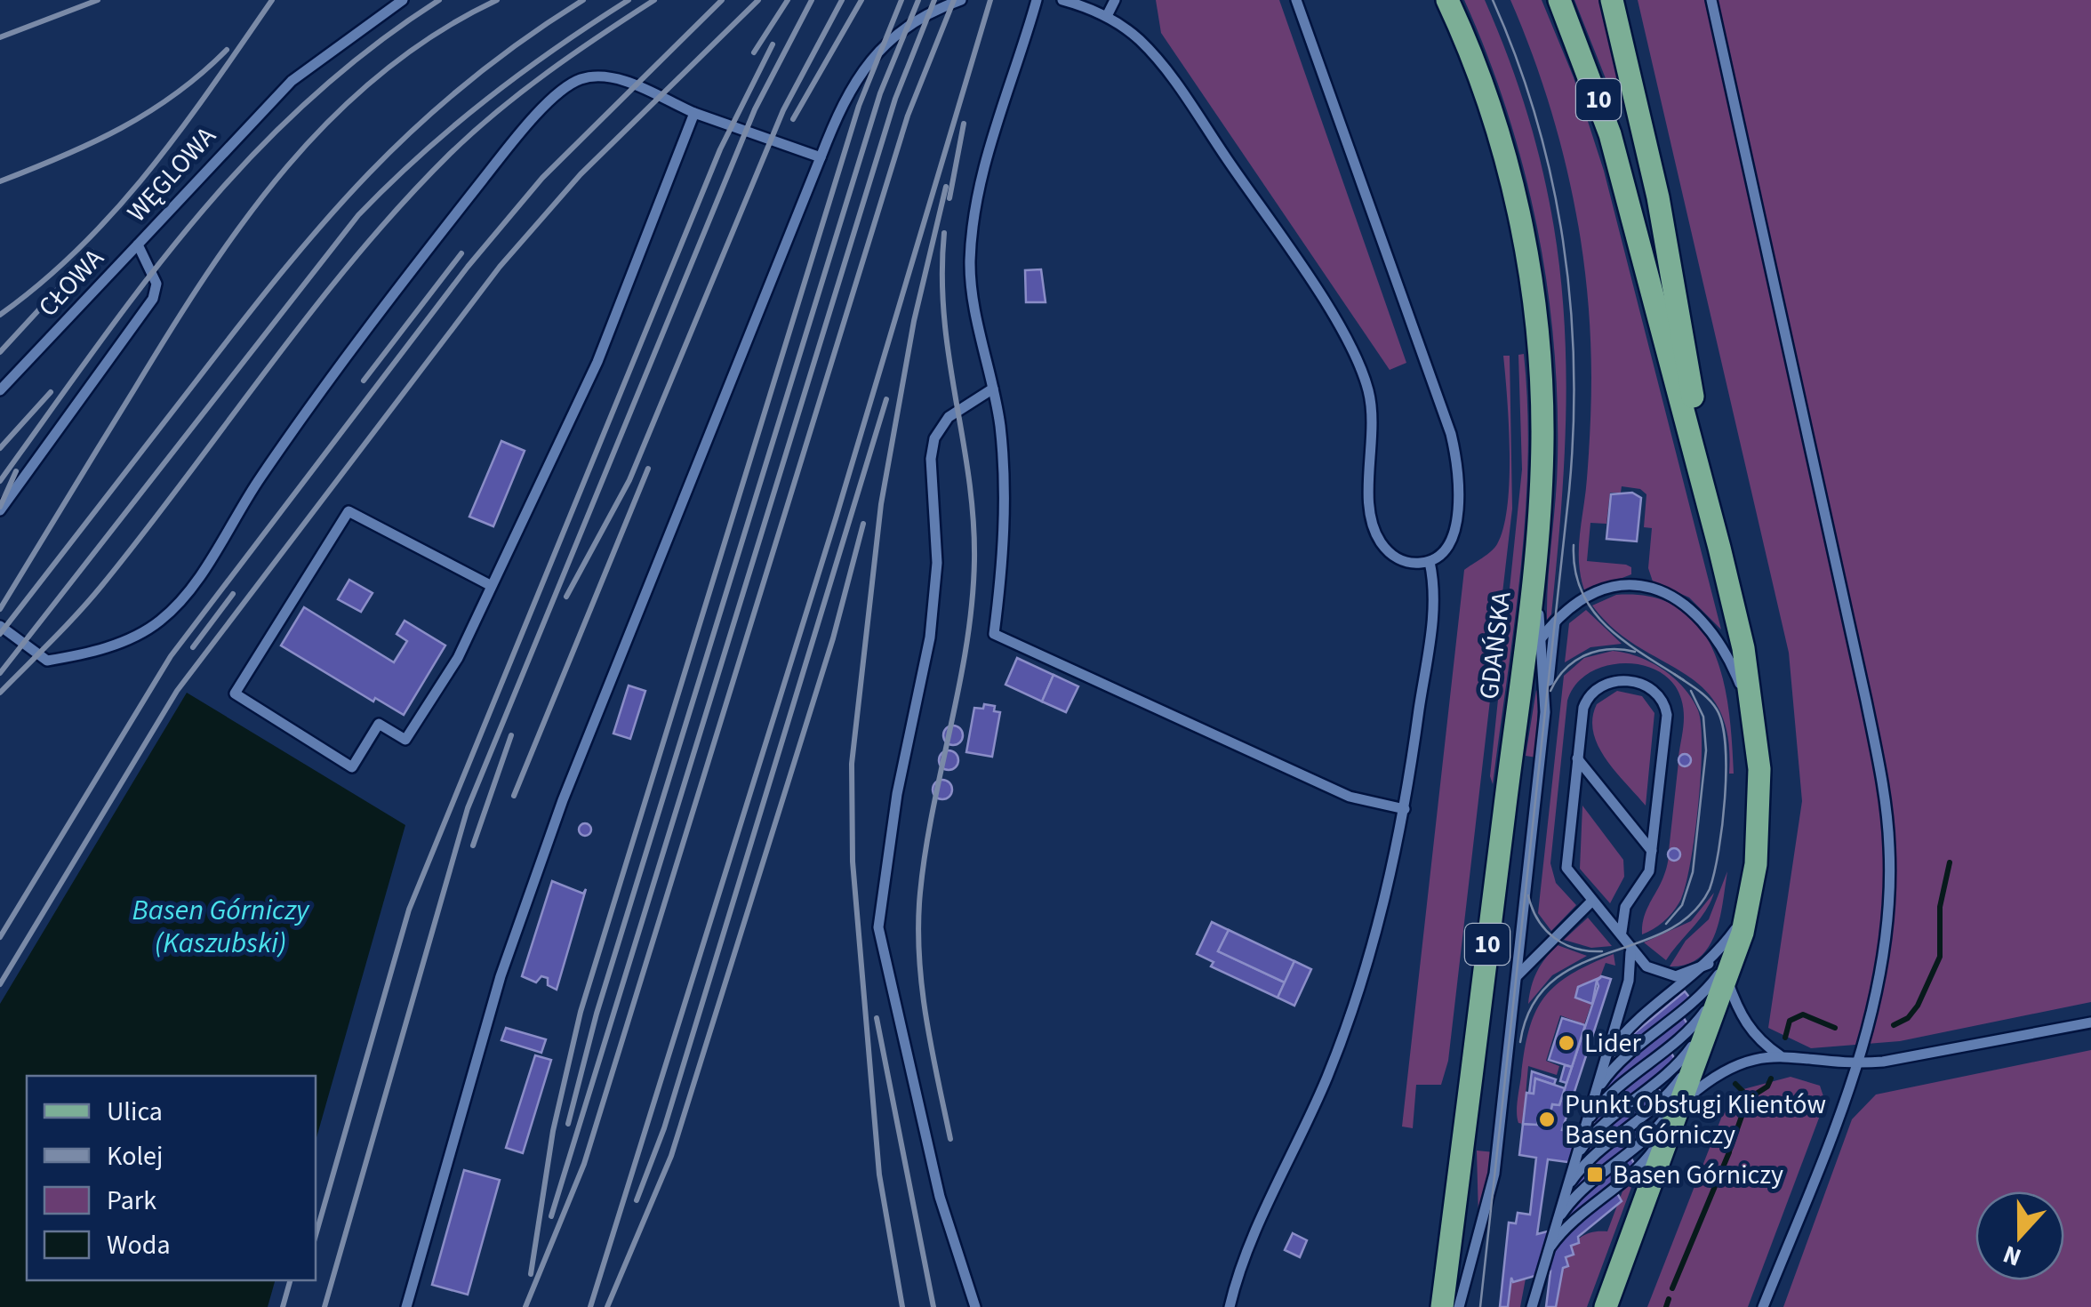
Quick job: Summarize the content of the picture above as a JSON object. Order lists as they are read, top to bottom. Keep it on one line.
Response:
{"streets":{"main road":["10","GDAŃSKA"],"lane":["WĘGLOWA","CŁOWA"]},"crossings":[["WĘGLOWA","CŁOWA"]],"water":["Basen Górniczy (Kaszubski)"],"places":{"other":["Lider","Punkt Obsługi Klientów Basen Górniczy"],"transit":["Basen Górniczy"]},"legend":["Ulica","Kolej","Park","Woda"],"north":"bottom"}
